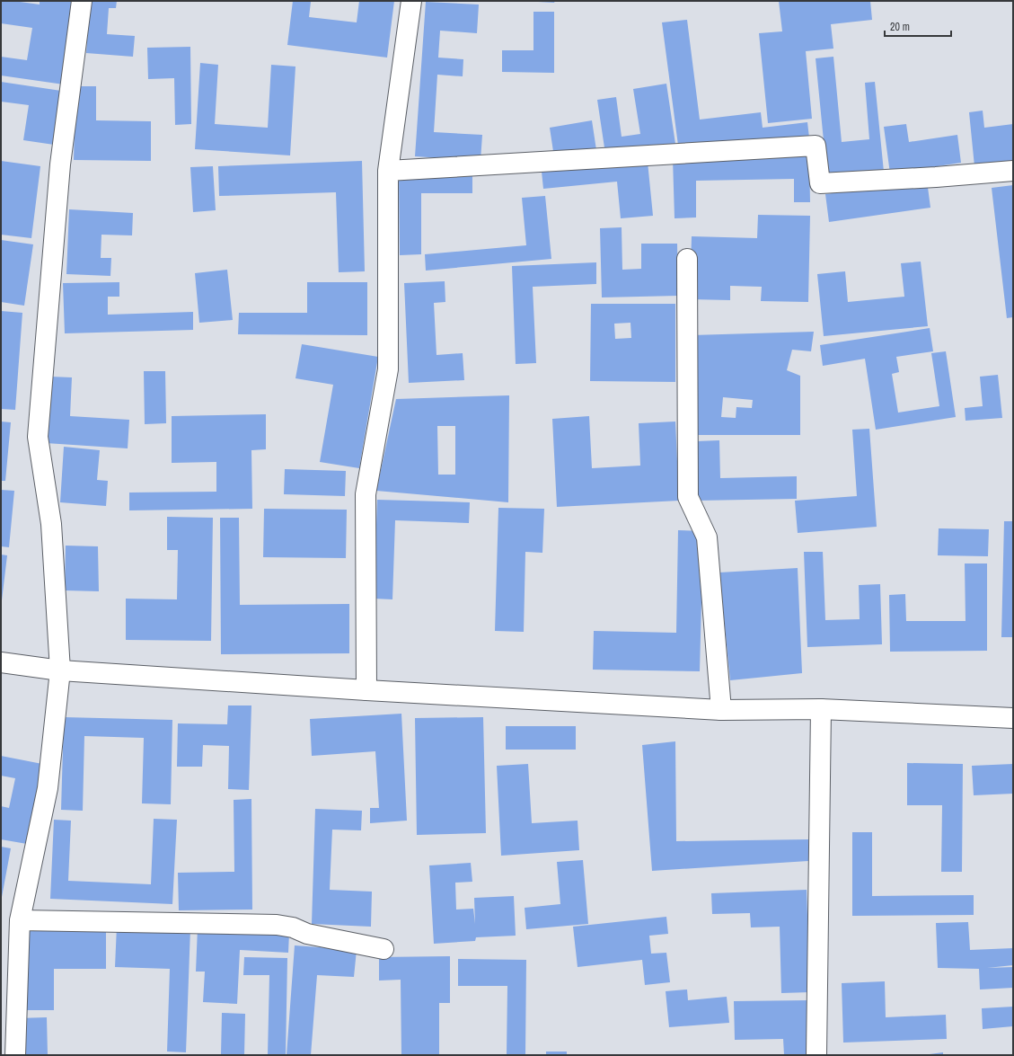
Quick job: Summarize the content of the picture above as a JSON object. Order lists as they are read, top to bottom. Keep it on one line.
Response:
{"scale_bar":"20 m"}
